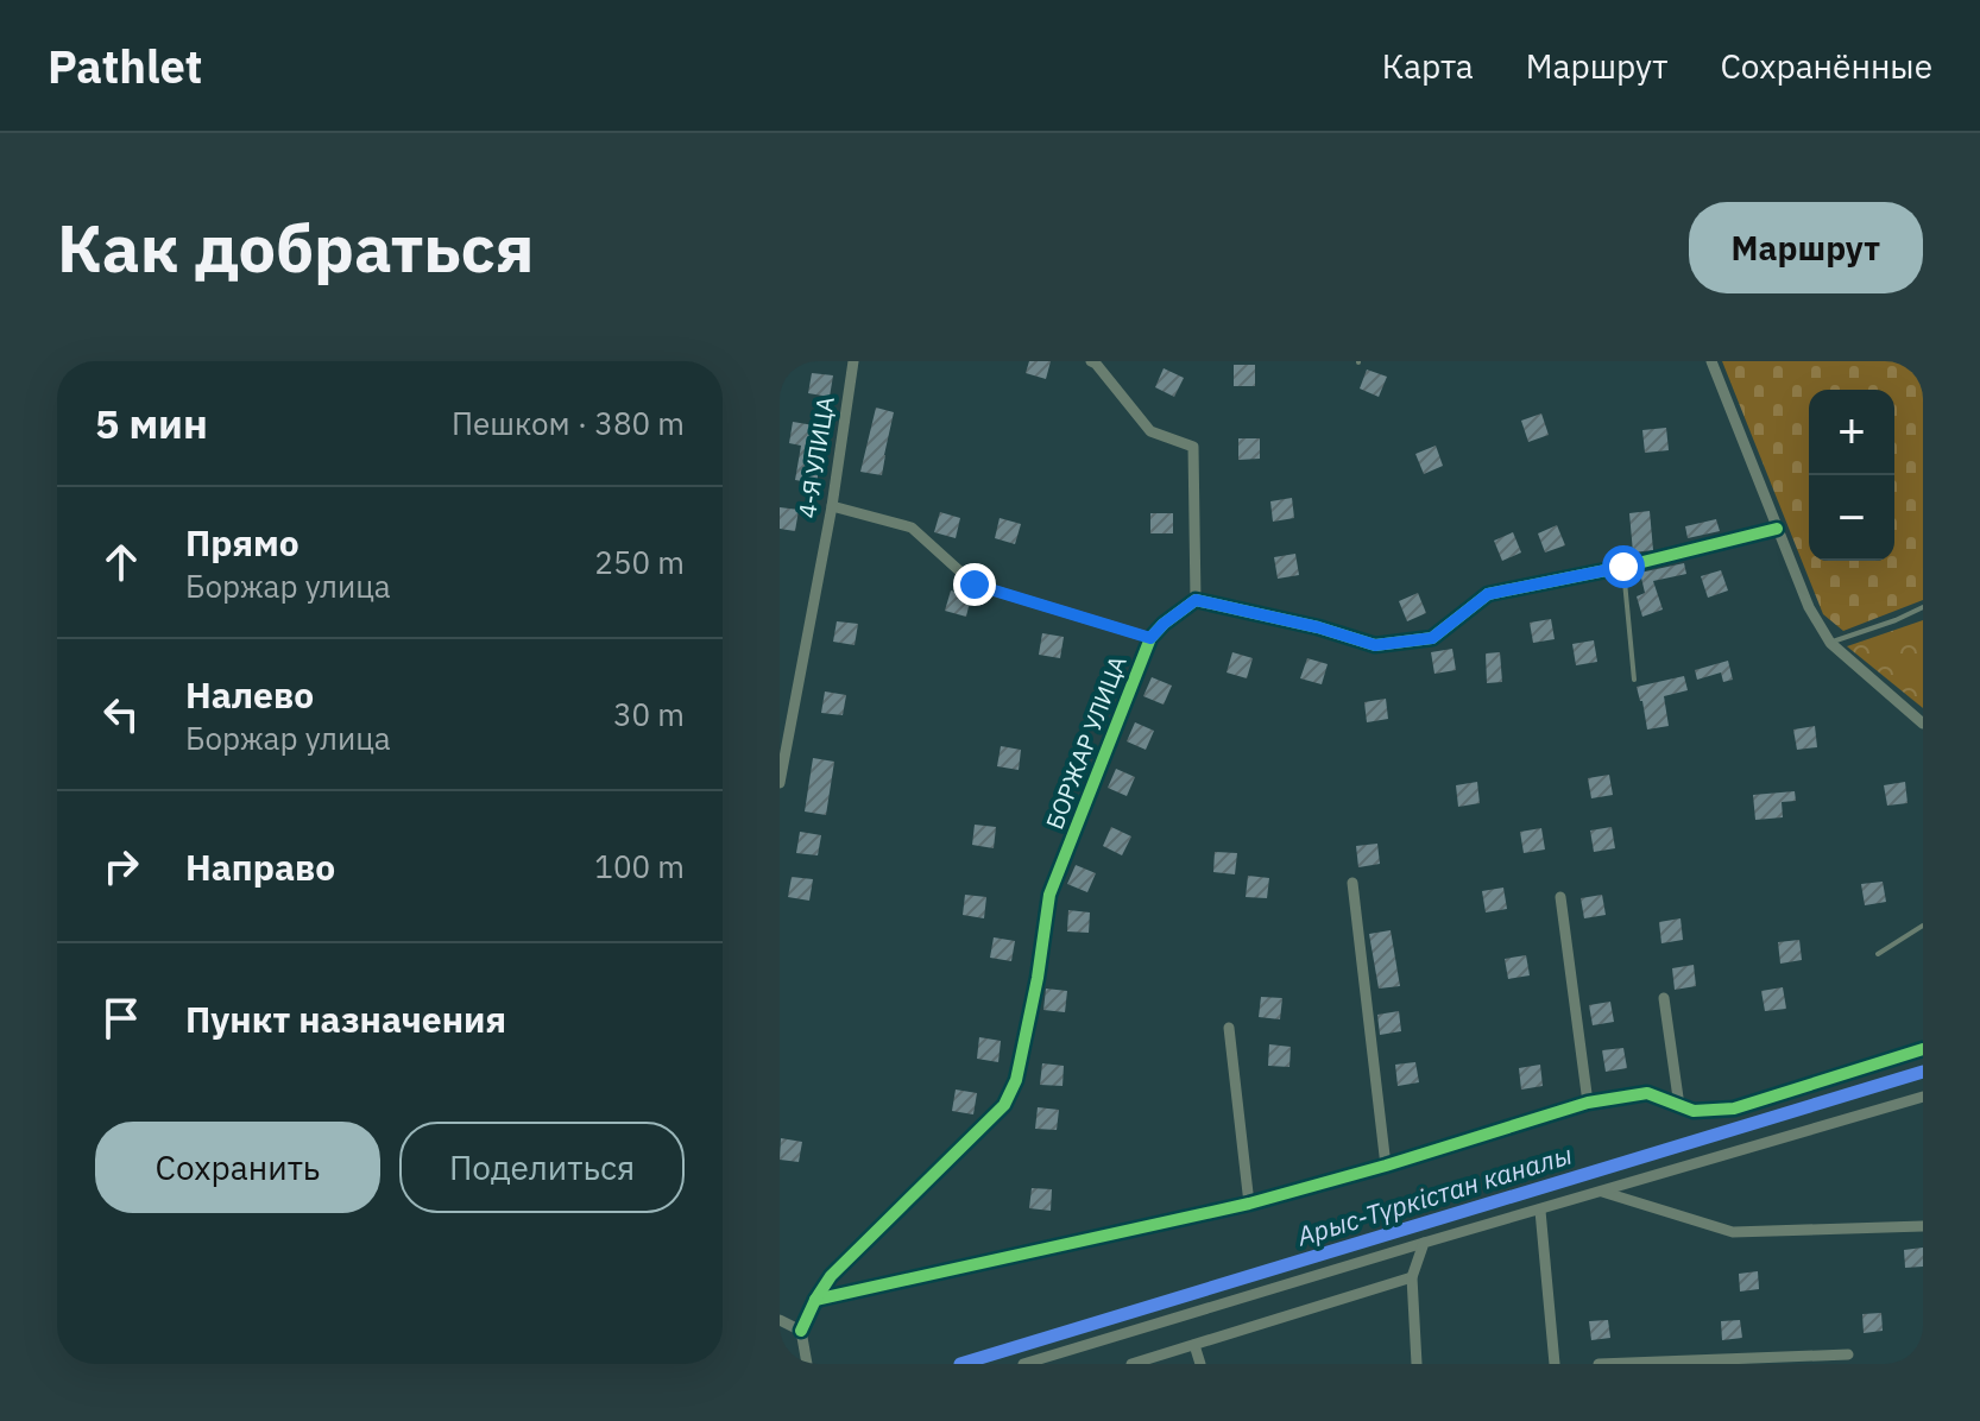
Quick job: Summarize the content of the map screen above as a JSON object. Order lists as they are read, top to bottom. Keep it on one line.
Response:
{"streets":{"street":["4-Я УЛИЦА","БОРЖАР УЛИЦА"]},"water":["Арыс-Түркістан каналы"],"page":{"header":"Pathlet","nav":["Карта","Маршрут","Сохранённые"],"buttons":["Маршрут",["Сохранить","Поделиться"]],"title":"Как добраться","heading":["5 мин","Пешком · 380 m"],"map_buttons":["+","−"],"list":[["Прямо","Боржар улица","250 m"],["Налево","Боржар улица","30 m"],["Направо","100 m"],"Пункт назначения"]}}
